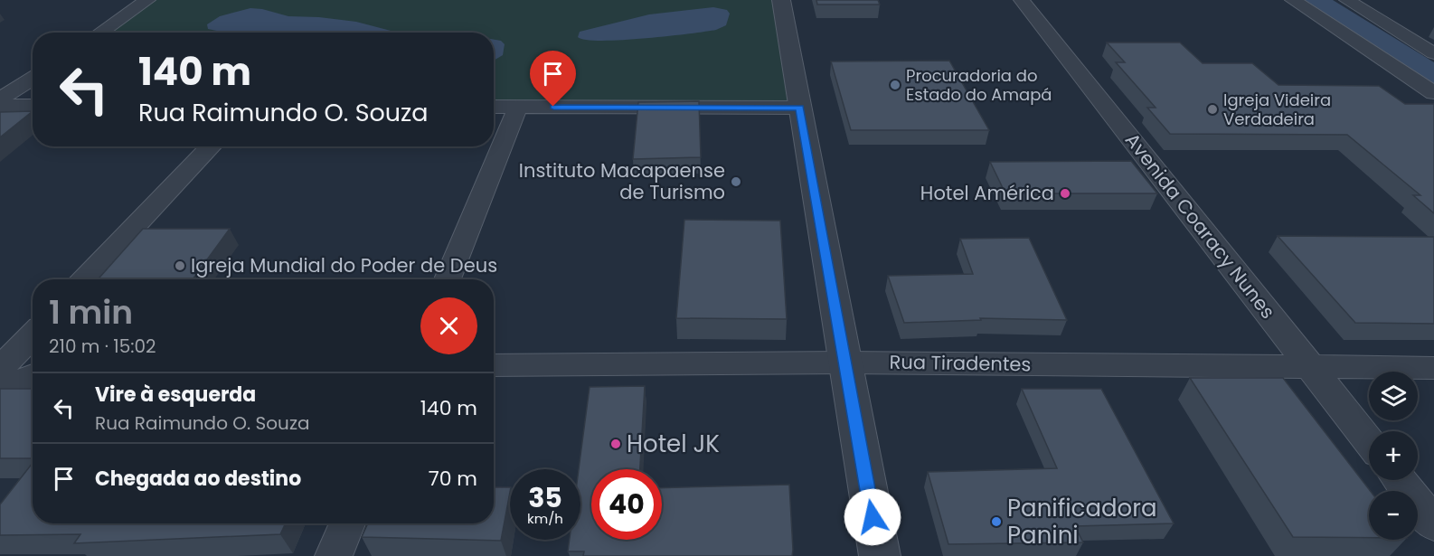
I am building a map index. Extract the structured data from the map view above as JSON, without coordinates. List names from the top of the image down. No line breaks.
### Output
{"streets":{"street":["Avenida Coaracy Nunes","Rua Tiradentes"]},"crossings":[["Avenida Coaracy Nunes","Rua Tiradentes"]],"places":["Procuradoria do Estado do Amapá","Igreja Videira Verdadeira","Instituto Macapaense de Turismo","Hotel América","Igreja Mundial do Poder de Deus","Hotel JK","Panificadora Panini"],"page":{"turn":["140 m","Rua Raimundo O. Souza"],"heading":["1 min","210 m · 15:02"],"map_buttons":["+","−"],"list":[{"name":"Vire à esquerda","note":"Rua Raimundo O. Souza","value":"140 m"},{"name":"Chegada ao destino","value":"70 m"}],"speed":"35 km/h","limit":"40"}}
